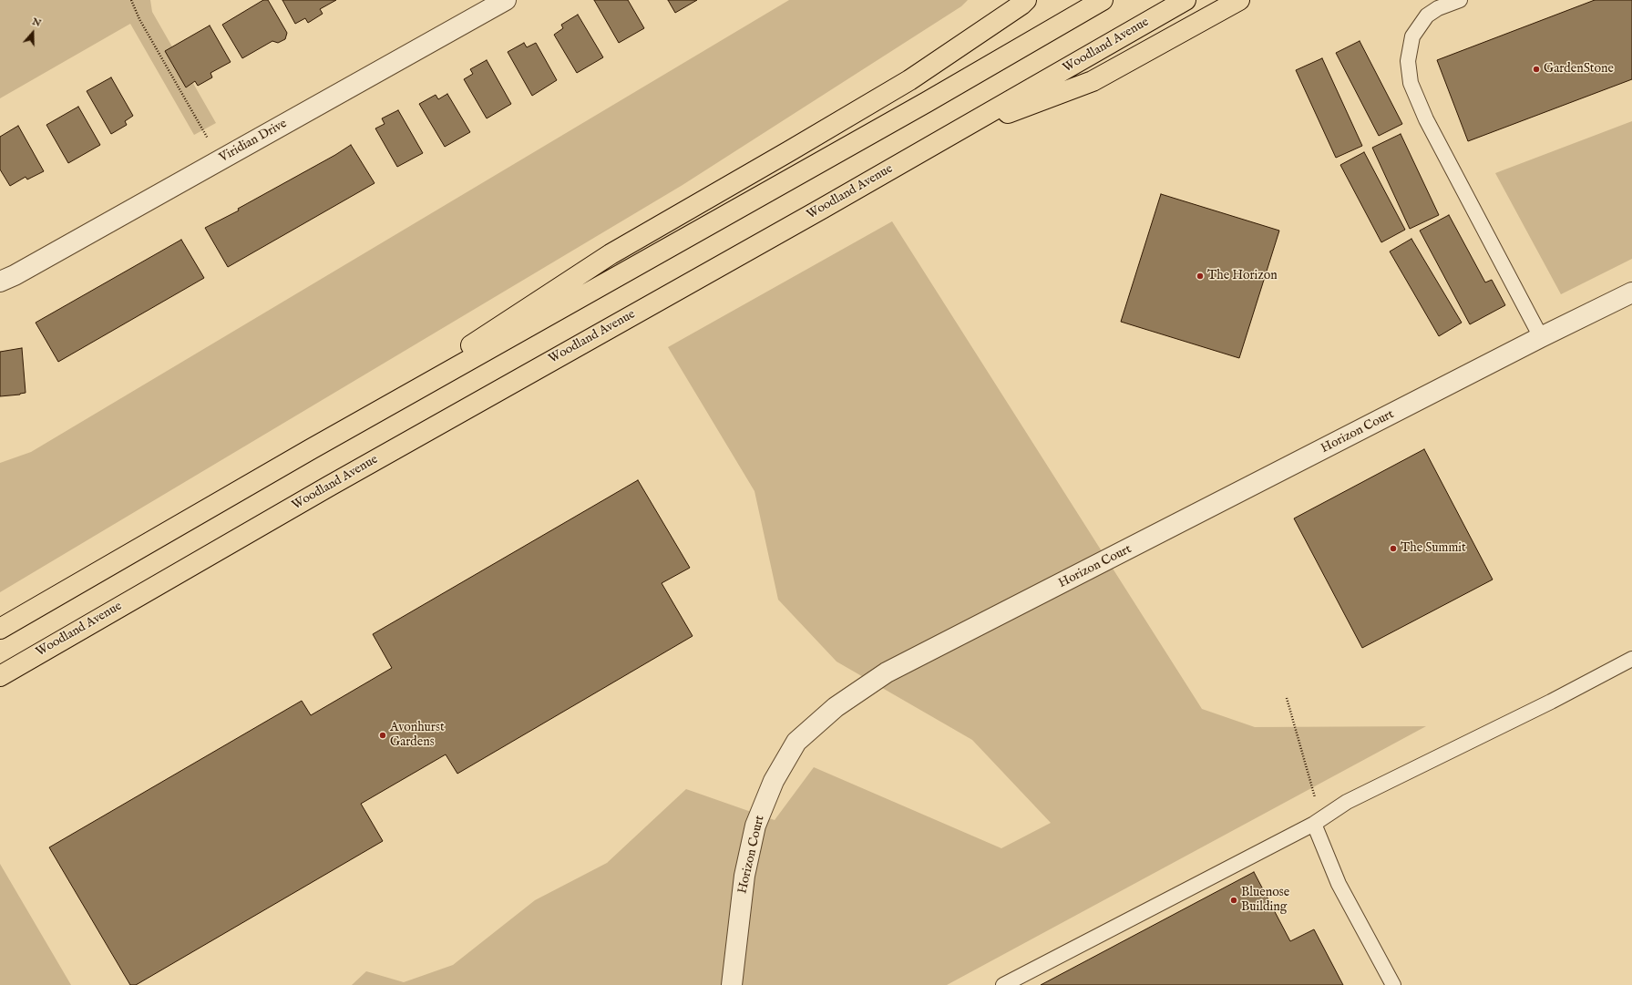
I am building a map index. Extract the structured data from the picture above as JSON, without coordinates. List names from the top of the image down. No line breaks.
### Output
{"streets":{"highway":["Woodland Avenue"],"street":["Viridian Drive","Horizon Court"]},"places":["GardenStone","The Horizon","The Summit","Avonhurst Gardens","Bluenose Building"],"north":"top"}
